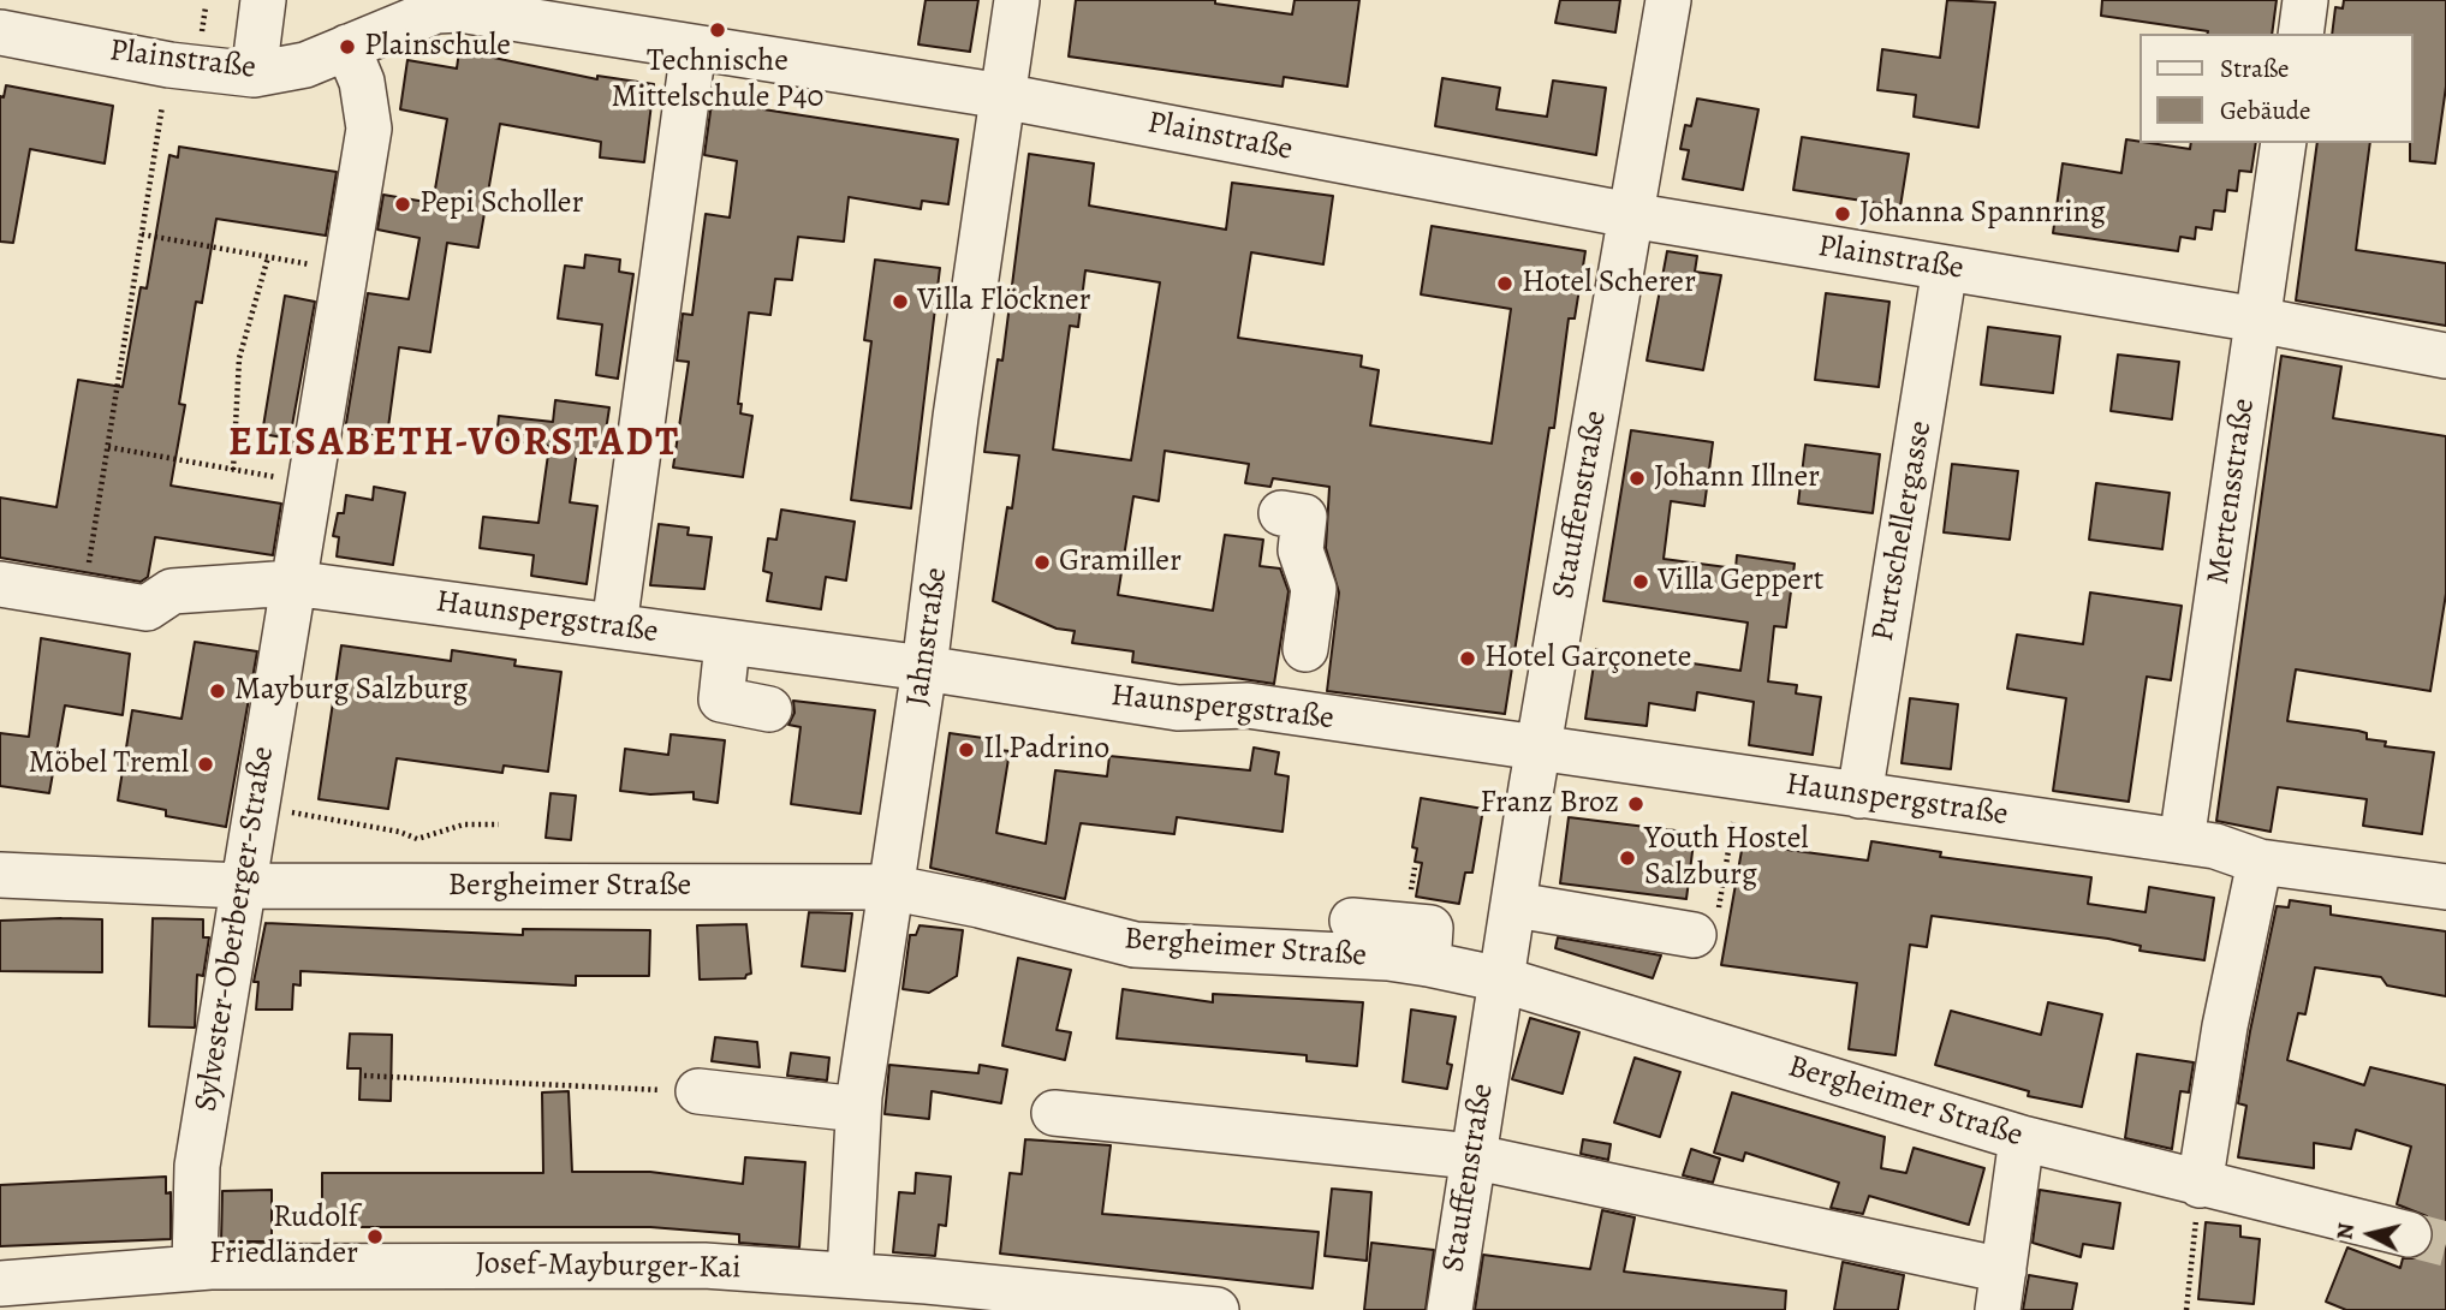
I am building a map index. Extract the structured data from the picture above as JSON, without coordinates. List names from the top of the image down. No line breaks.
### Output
{"streets":{"street":["Plainstraße","Mertensstraße","Stauffenstraße","Purtschellergasse","Haunspergstraße","Jahnstraße","Bergheimer Straße","Sylvester-Oberberger-Straße","Josef-Mayburger-Kai"]},"crossings":[["Plainstraße","Mertensstraße"],["Plainstraße","Stauffenstraße"],["Plainstraße","Purtschellergasse"],["Plainstraße","Jahnstraße"],["Plainstraße","Sylvester-Oberberger-Straße"],["Mertensstraße","Haunspergstraße"],["Stauffenstraße","Haunspergstraße"],["Stauffenstraße","Bergheimer Straße"],["Purtschellergasse","Haunspergstraße"],["Haunspergstraße","Jahnstraße"],["Haunspergstraße","Sylvester-Oberberger-Straße"],["Jahnstraße","Bergheimer Straße"],["Jahnstraße","Josef-Mayburger-Kai"],["Bergheimer Straße","Sylvester-Oberberger-Straße"],["Sylvester-Oberberger-Straße","Josef-Mayburger-Kai"]],"districts":["ELISABETH-VORSTADT"],"places":["Technische Mittelschule P40","Plainschule","Pepi Scholler","Johanna Spannring","Hotel Scherer","Villa Flöckner","Johann Illner","Gramiller","Villa Geppert","Hotel Garçonete","Mayburg Salzburg","Il Padrino","Möbel Treml","Franz Broz","Youth Hostel Salzburg","Rudolf Friedländer"],"legend":["Straße","Gebäude"],"north":"left"}
